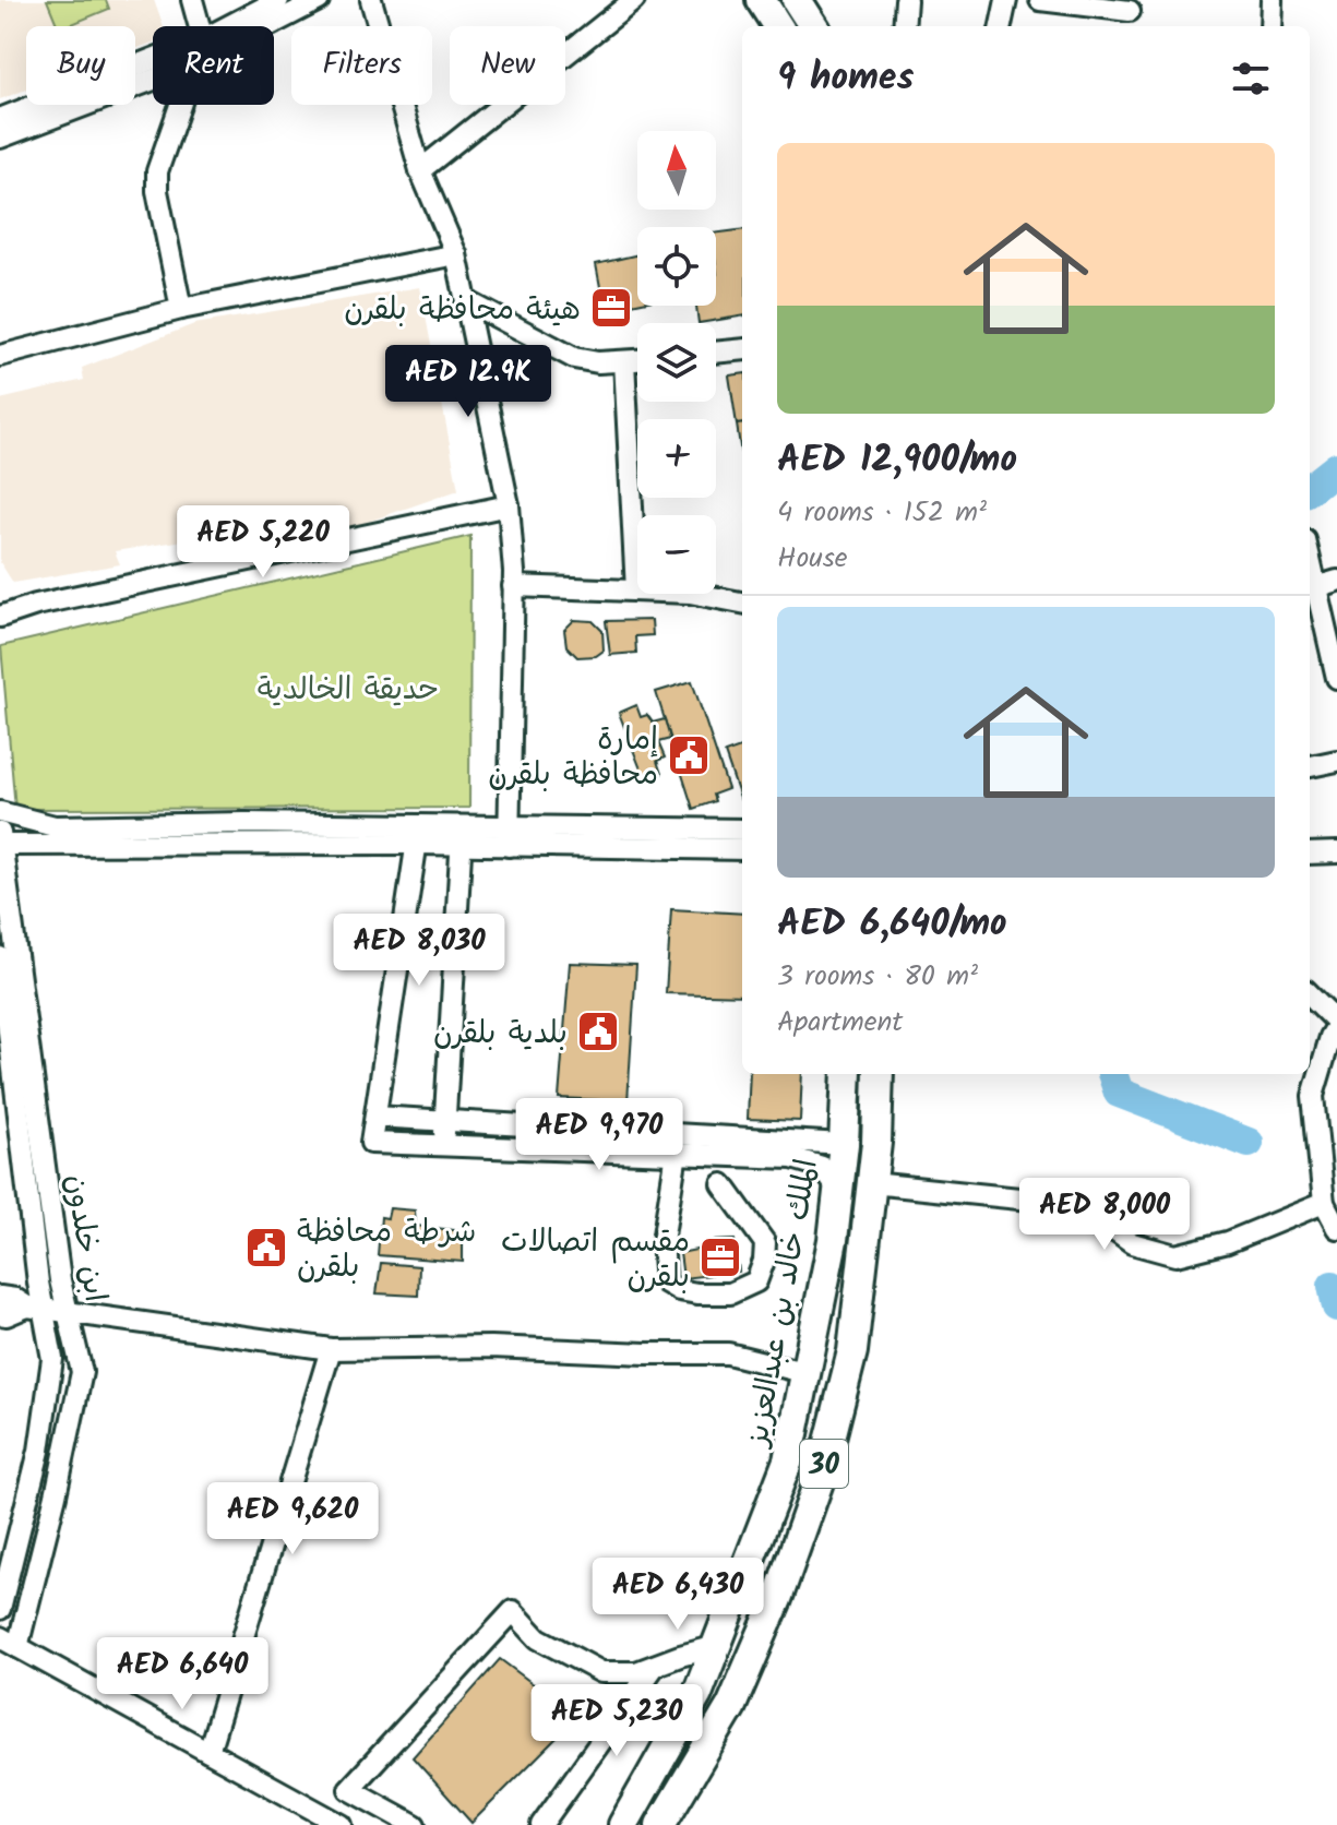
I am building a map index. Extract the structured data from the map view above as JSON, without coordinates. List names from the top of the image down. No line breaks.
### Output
{"streets":{"highway":["الملك خالد بن عبدالعزيز","30"],"street":["ابن خلدون"]},"parks":["حديقة الخالدية"],"places":{"office":["هيئة محافظة بلقرن","مقسم اتصالات بلقرن"],"public building":["إمارة محافظة بلقرن","بلدية بلقرن","شرطة محافظة بلقرن"]},"north":"top","page":{"chip":["Buy","Rent","Filters","New"],"heading":"9 homes","map_buttons":["+","−"],"list":[{"name":"AED 12,900/mo","note":"4 rooms · 152 m² · House"},{"name":"AED 6,640/mo","note":"3 rooms · 80 m² · Apartment"}],"price":["AED 12.9K","AED 5,220","AED 8,030","AED 9,970","AED 8,000","AED 9,620","AED 6,430","AED 6,640","AED 5,230"]}}
